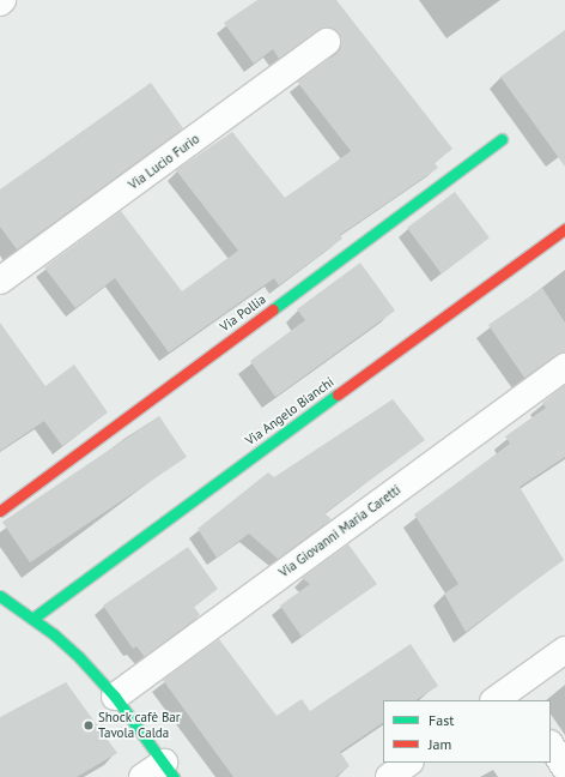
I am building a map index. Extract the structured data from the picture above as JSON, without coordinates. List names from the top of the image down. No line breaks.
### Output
{"streets":{"street":["Via Lucio Furio","Via Pollia","Via Angelo Bianchi","Via Giovanni Maria Caretti"]},"places":["Shock cafè Bar Tavola Calda"],"legend":["Fast","Jam"]}
